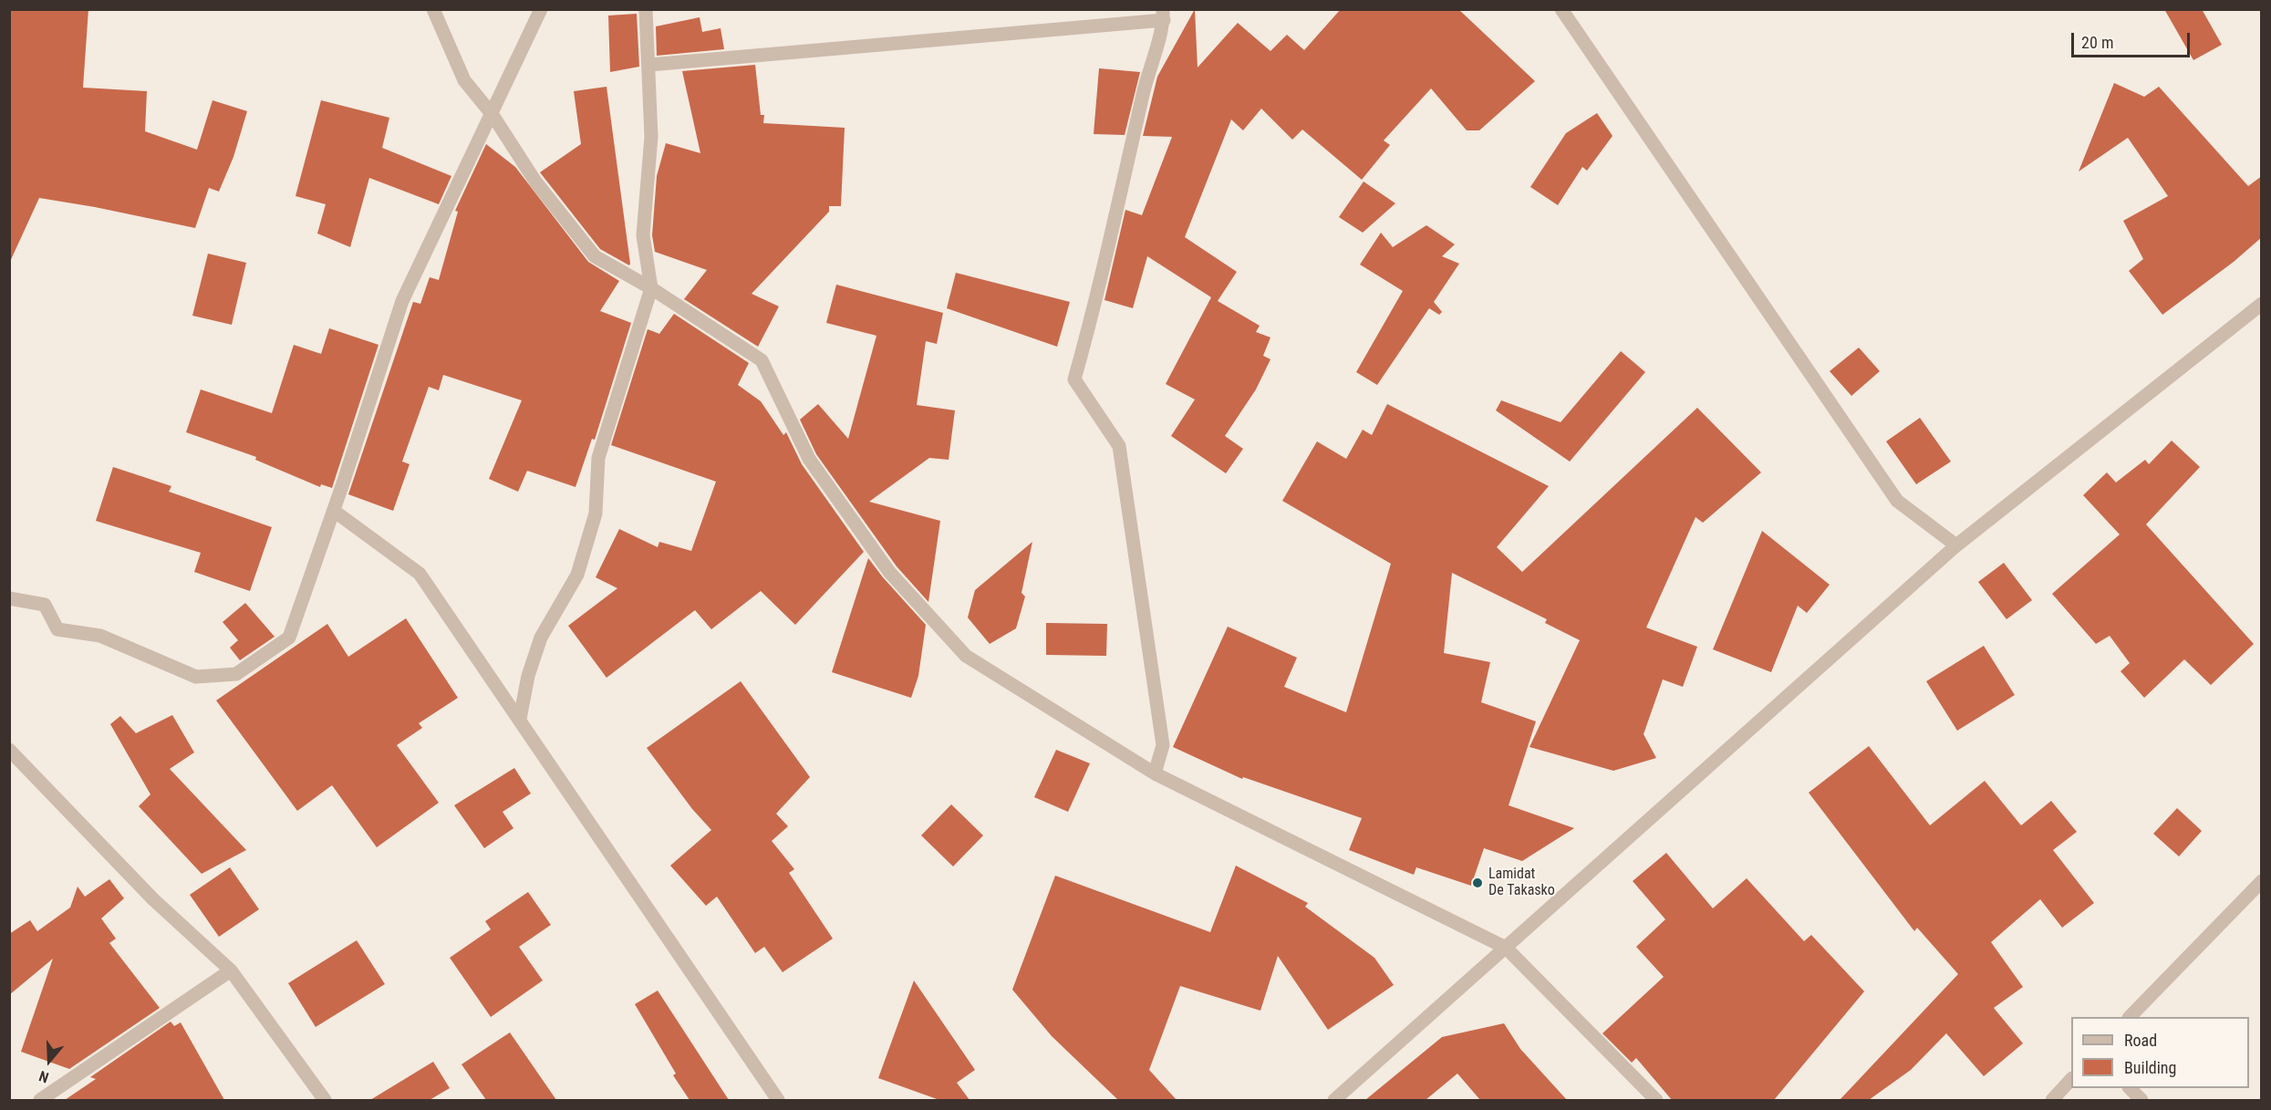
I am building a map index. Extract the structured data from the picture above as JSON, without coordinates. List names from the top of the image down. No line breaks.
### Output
{"places":["Lamidat De Takasko"],"legend":["Road","Building"],"scale_bar":"20 m","north":"bottom"}
